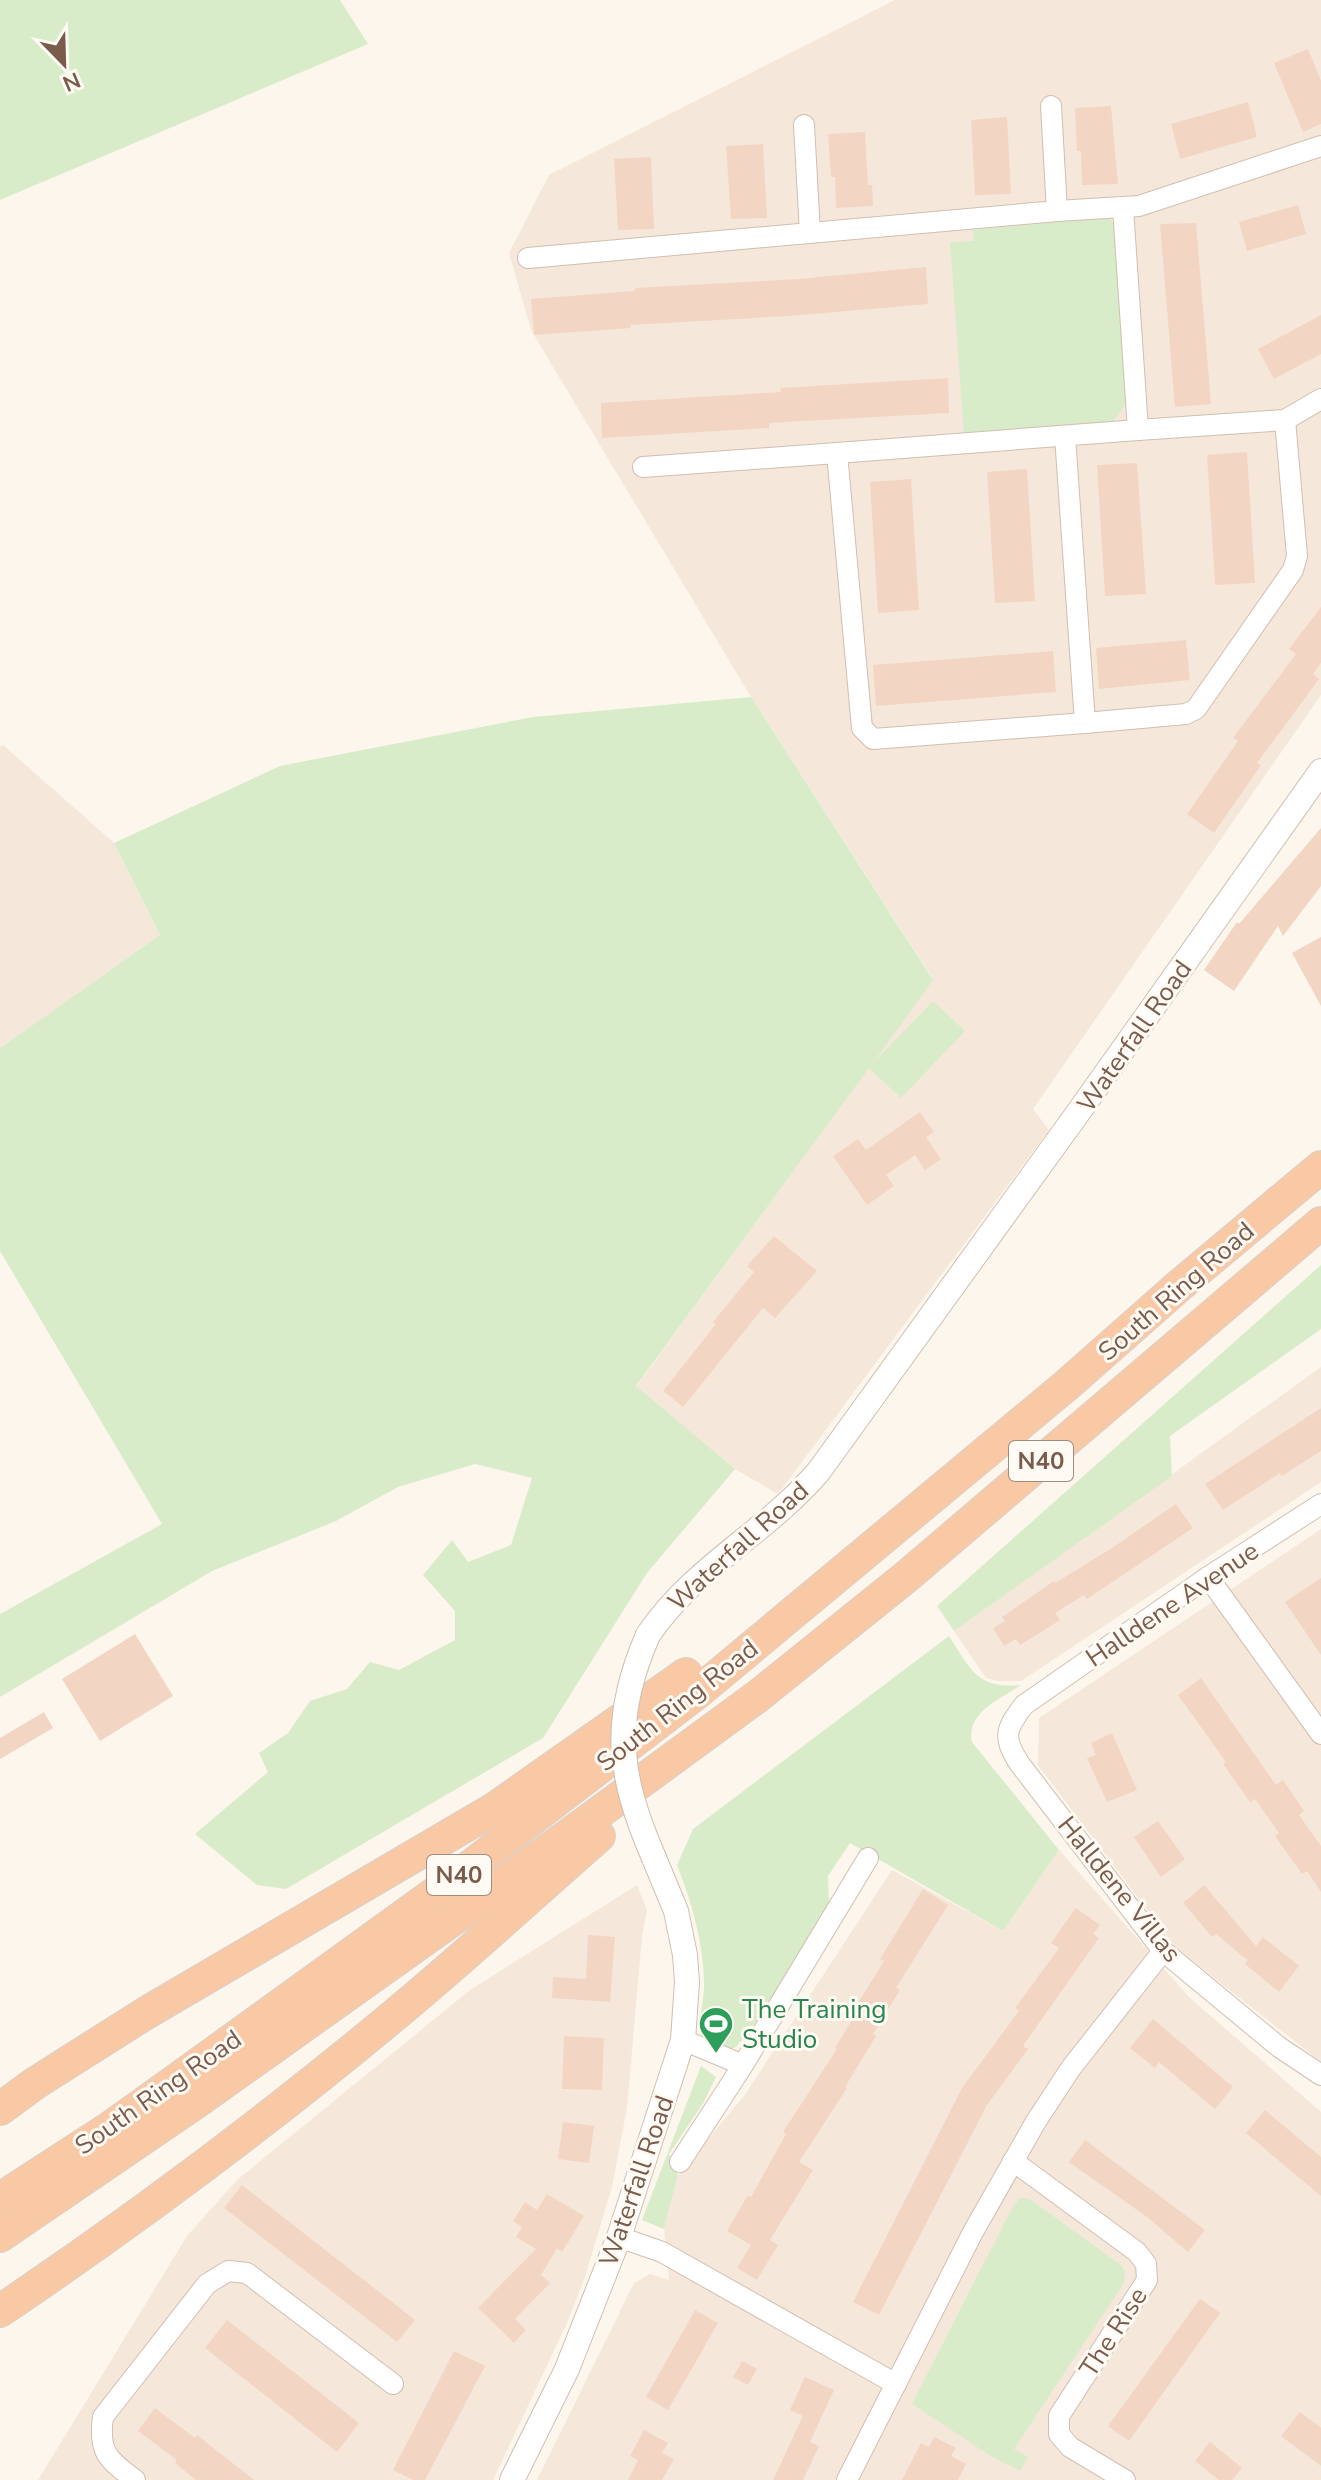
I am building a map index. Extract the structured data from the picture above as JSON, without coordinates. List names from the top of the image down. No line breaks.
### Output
{"streets":{"highway":["South Ring Road","N40"],"street":["Waterfall Road","Halldene Avenue","Halldene Villas","The Rise"]},"crossings":[["Halldene Avenue","Halldene Villas"]],"places":{"sports":["The Training Studio"]},"north":"bottom right"}
